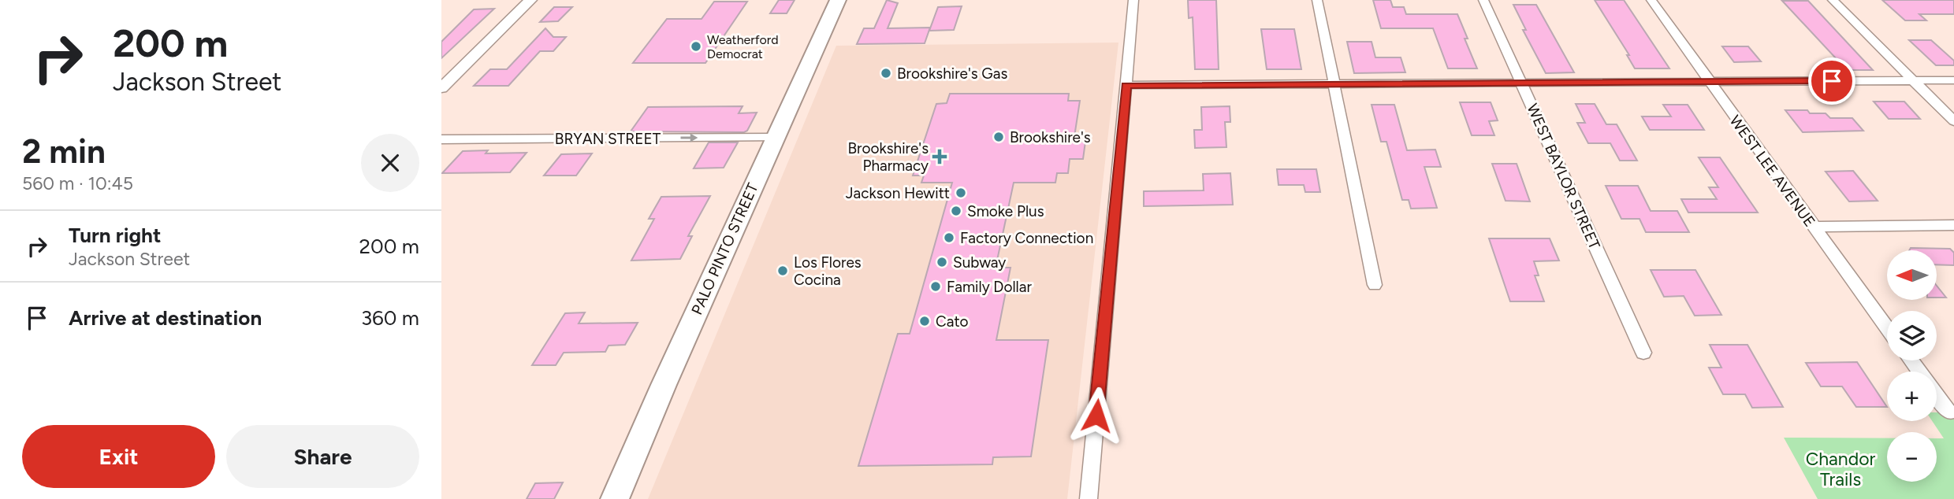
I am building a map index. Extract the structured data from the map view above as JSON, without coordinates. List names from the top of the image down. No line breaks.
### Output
{"streets":{"main road":["PALO PINTO STREET"],"street":["BRYAN STREET","WEST LEE AVENUE","WEST BAYLOR STREET"]},"crossings":[["BRYAN STREET","PALO PINTO STREET"]],"one_way":["BRYAN STREET"],"parks":["Chandor Trails"],"places":{"other":["Weatherford Democrat","Brookshire's Gas","Brookshire's","Jackson Hewitt","Smoke Plus","Factory Connection","Subway","Los Flores Cocina","Family Dollar","Cato"],"health":["Brookshire's Pharmacy"]},"north":"left","page":{"turn":["200 m","Jackson Street"],"heading":["2 min","560 m · 10:45"],"list":[{"name":"Turn right","note":"Jackson Street","value":"200 m"},{"name":"Arrive at destination","value":"360 m"}],"map_buttons":["+","−"],"buttons":["Exit","Share"]}}
